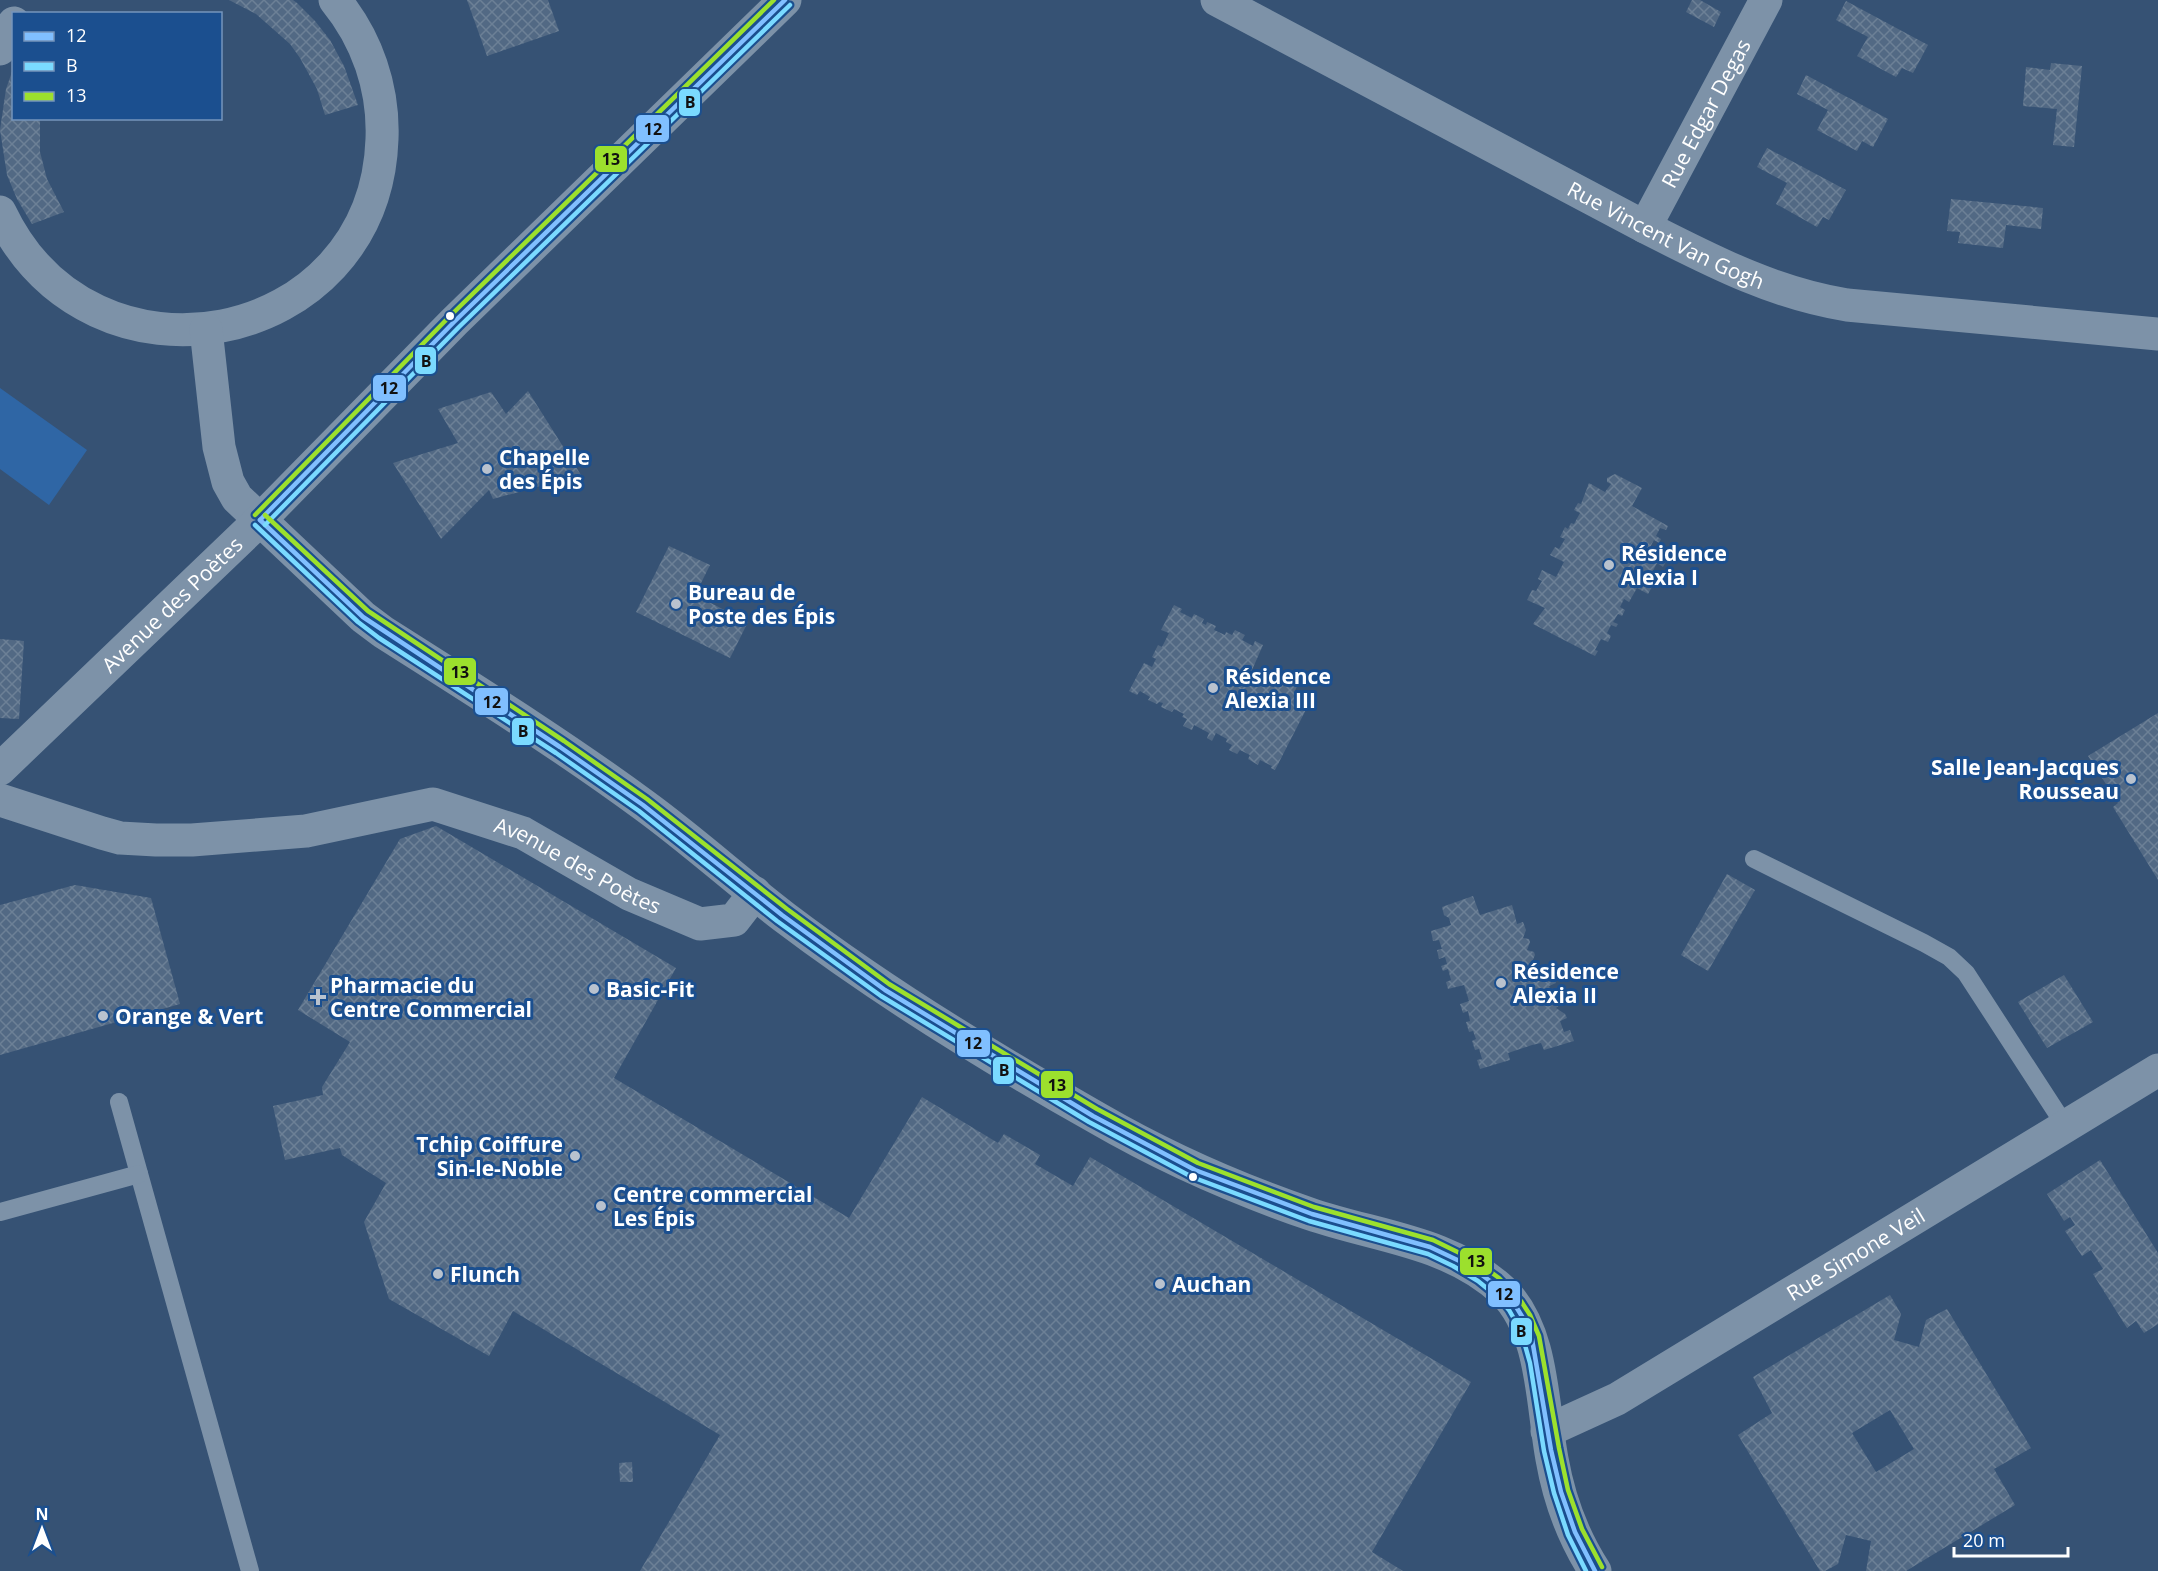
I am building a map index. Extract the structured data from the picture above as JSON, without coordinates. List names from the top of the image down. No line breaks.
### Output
{"streets":{"street":["Rue Edgar Degas","Rue Vincent Van Gogh","Avenue des Poètes","Rue Simone Veil"]},"crossings":[["Rue Edgar Degas","Rue Vincent Van Gogh"],["Avenue des Poètes","Rue Simone Veil"]],"places":{"other":["Chapelle des Épis","Résidence Alexia I","Bureau de Poste des Épis","Résidence Alexia III","Salle Jean-Jacques Rousseau","Résidence Alexia II","Basic-Fit","Orange & Vert","Tchip Coiffure Sin-le-Noble","Centre commercial Les Épis","Flunch","Auchan"],"health":["Pharmacie du Centre Commercial"]},"lines":["transit line 12","transit line 13","transit line B"],"legend":["12","B","13"],"scale_bar":"20 m","north":"top"}
